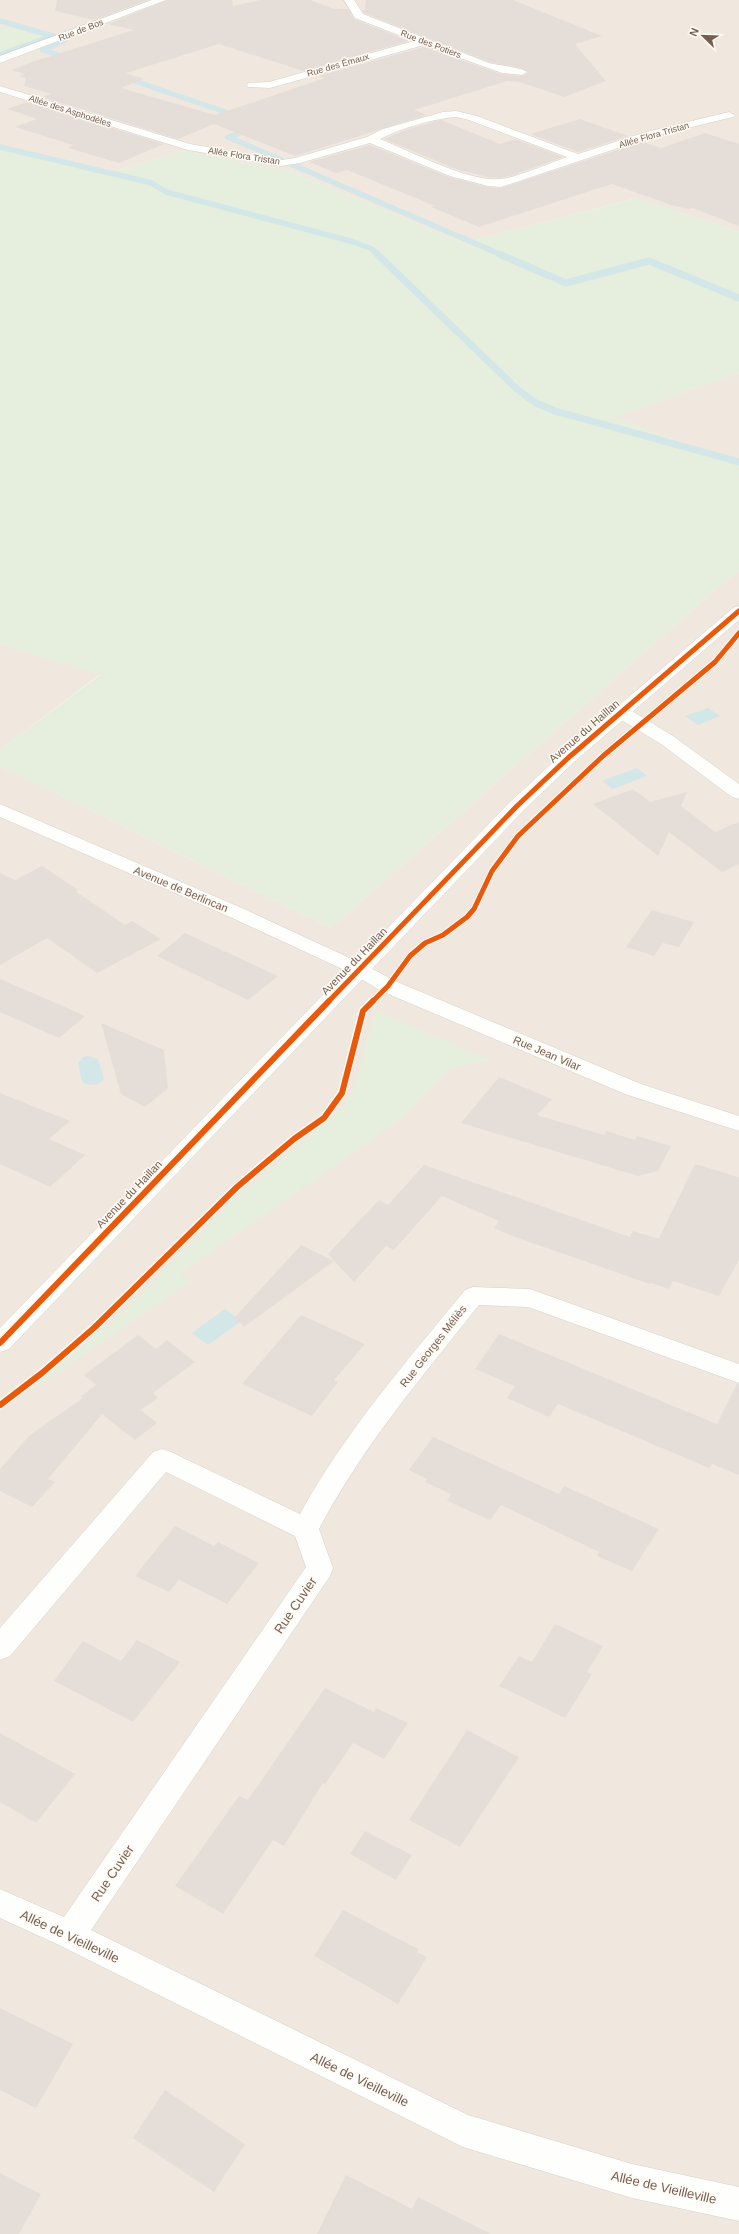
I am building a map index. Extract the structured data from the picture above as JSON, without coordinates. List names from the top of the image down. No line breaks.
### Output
{"streets":{"street":["Rue de Bos","Rue des Potiers","Rue des Émaux","Allée des Asphodèles","Allée Flora Tristan","Avenue du Haillan","Avenue de Berlincan","Rue Jean Vilar","Rue Georges Méliès","Rue Cuvier","Allée de Vieilleville"]},"crossings":[["Rue des Potiers","Rue des Émaux"],["Allée des Asphodèles","Allée Flora Tristan"],["Avenue du Haillan","Avenue de Berlincan"],["Avenue du Haillan","Rue Jean Vilar"],["Avenue de Berlincan","Rue Jean Vilar"],["Rue Georges Méliès","Rue Cuvier"],["Rue Cuvier","Allée de Vieilleville"]],"north":"top left"}
